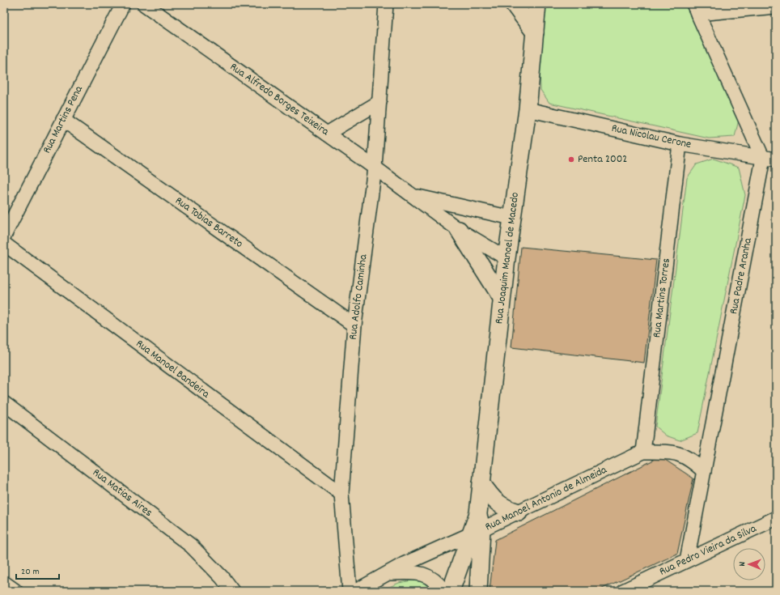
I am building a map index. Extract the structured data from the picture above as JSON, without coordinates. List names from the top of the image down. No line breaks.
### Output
{"streets":{"street":["Rua Alfredo Borges Teixeira","Rua Martins Pena","Rua Nicolau Cerone","Rua Tobias Barreto","Rua Joaquim Manoel de Macedo","Rua Padre Aranha","Rua Adolfo Caminha","Rua Martins Torres","Rua Manoel Bandeira","Rua Matias Aires","Rua Manoel Antonio de Almeida","Rua Pedro Vieira da Silva"]},"crossings":[["Rua Alfredo Borges Teixeira","Rua Joaquim Manoel de Macedo"],["Rua Alfredo Borges Teixeira","Rua Adolfo Caminha"],["Rua Martins Pena","Rua Tobias Barreto"],["Rua Nicolau Cerone","Rua Joaquim Manoel de Macedo"],["Rua Nicolau Cerone","Rua Padre Aranha"],["Rua Nicolau Cerone","Rua Martins Torres"],["Rua Tobias Barreto","Rua Adolfo Caminha"],["Rua Joaquim Manoel de Macedo","Rua Manoel Antonio de Almeida"],["Rua Padre Aranha","Rua Manoel Antonio de Almeida"],["Rua Padre Aranha","Rua Pedro Vieira da Silva"],["Rua Adolfo Caminha","Rua Manoel Bandeira"],["Rua Martins Torres","Rua Manoel Antonio de Almeida"]],"places":["Penta 2002"],"scale_bar":"20 m","north":"left"}
